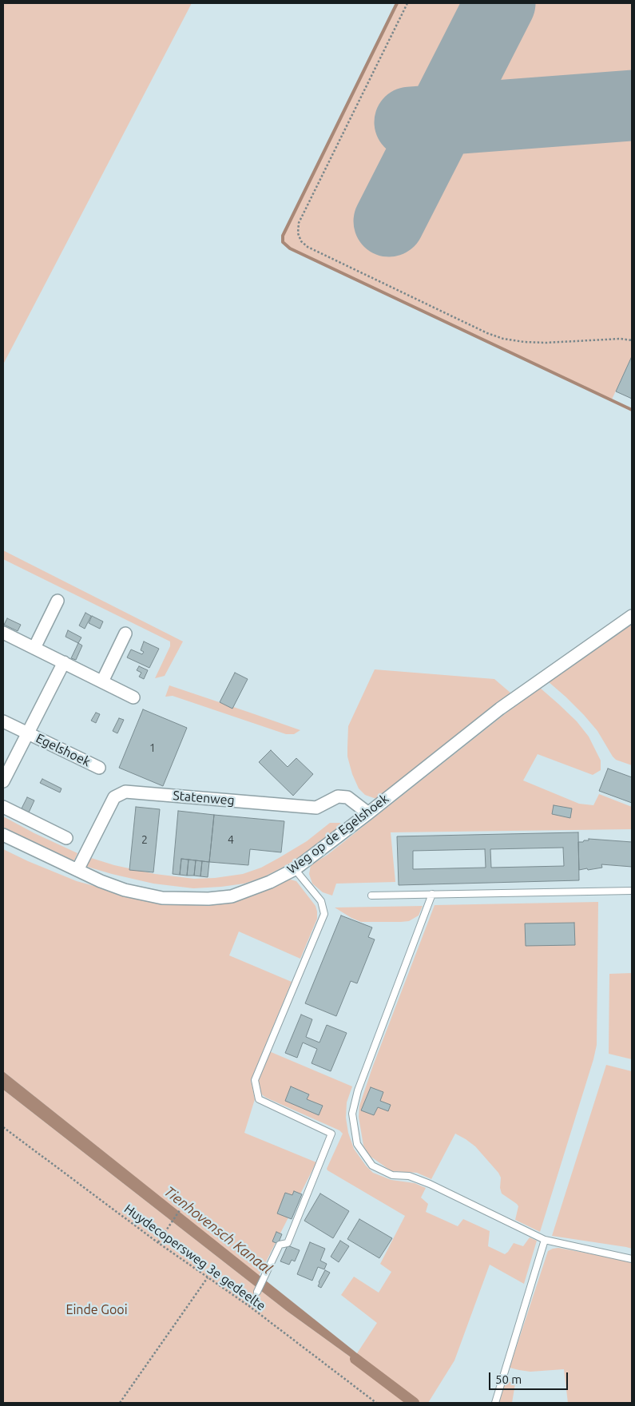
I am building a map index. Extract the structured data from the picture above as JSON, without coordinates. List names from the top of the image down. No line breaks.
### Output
{"streets":{"street":["Egelshoek","Statenweg","Weg op de Egelshoek"],"path":["Huydecopersweg 3e gedeelte"]},"crossings":[["Statenweg","Weg op de Egelshoek"]],"water":["Tienhovensch Kanaal"],"parks":["Einde Gooi"],"house_numbers":["1","2","4"],"scale_bar":"50 m"}
